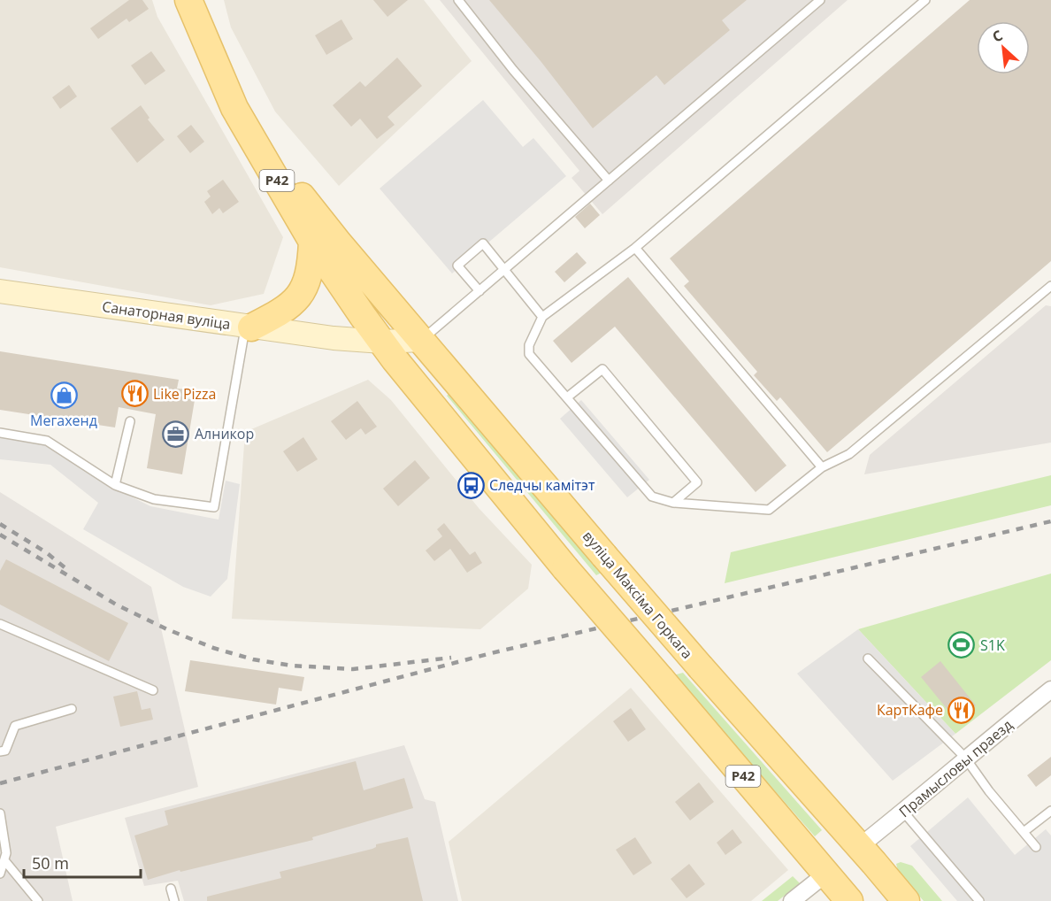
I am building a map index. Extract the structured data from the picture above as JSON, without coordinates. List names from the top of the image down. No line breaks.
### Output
{"streets":{"main road":["Р42","вуліца Максіма Горкага"],"street":["Санаторная вуліца","Прамысловы праезд"]},"crossings":[["Р42","Санаторная вуліца"],["Р42","вуліца Максіма Горкага"],["вуліца Максіма Горкага","Прамысловы праезд"]],"places":{"restaurant":["Like Pizza","КартКафе"],"shop":["Мегахенд"],"office":["Алникор"],"bus stop":["Следчы камітэт"],"sports":["S1K"]},"scale_bar":"50 m","north":"top left"}
